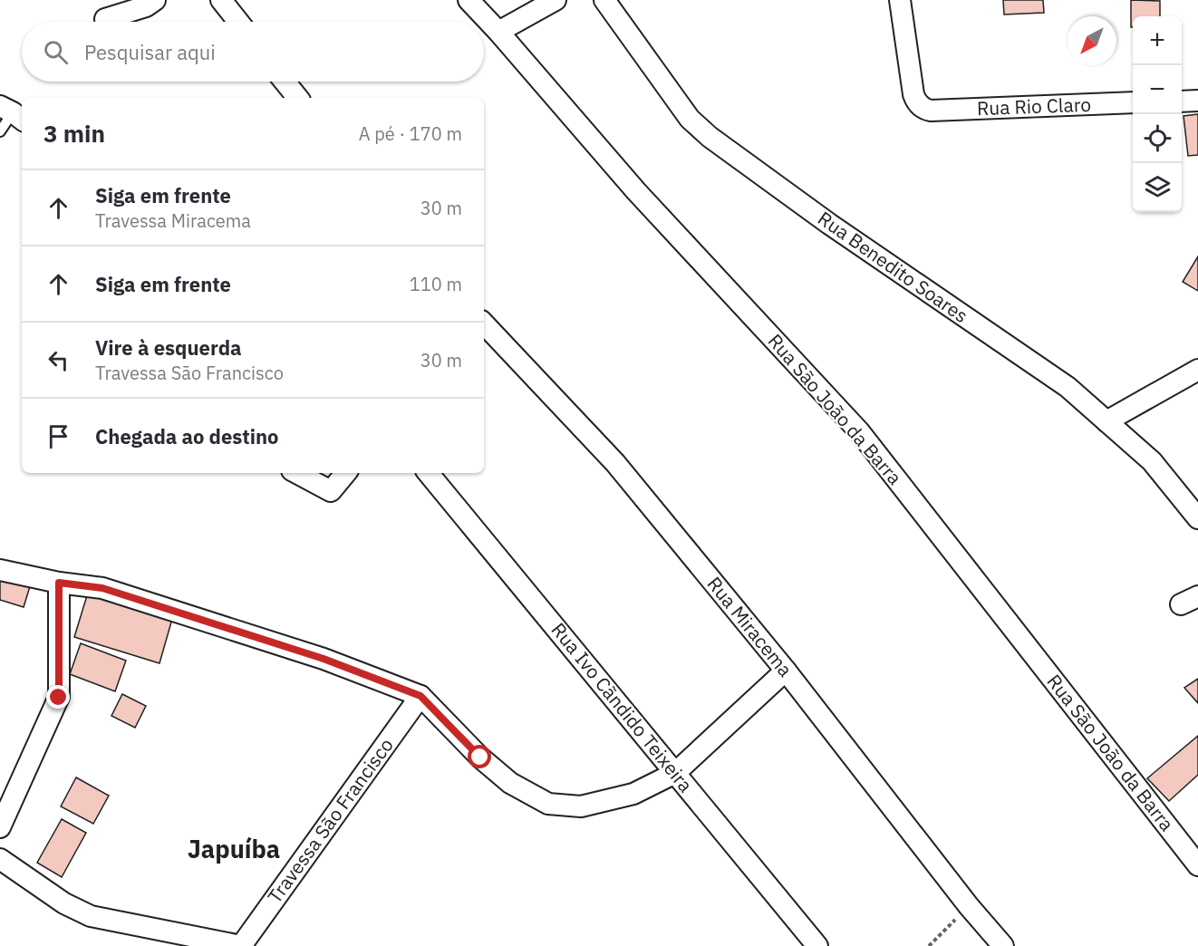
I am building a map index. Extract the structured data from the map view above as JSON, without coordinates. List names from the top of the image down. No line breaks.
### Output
{"streets":{"street":["Rua Rio Claro","Rua Benedito Soares","Rua São João da Barra","Rua Miracema","Rua Ivo Cãndido Teixeira","Travessa São Francisco"]},"districts":["Japuíba"],"north":"bottom left","page":{"map_buttons":["+","−"],"search":"Pesquisar aqui","heading":["3 min","A pé · 170 m"],"list":[["Siga em frente","Travessa Miracema","30 m"],["Siga em frente","110 m"],["Vire à esquerda","Travessa São Francisco","30 m"],"Chegada ao destino"]}}
